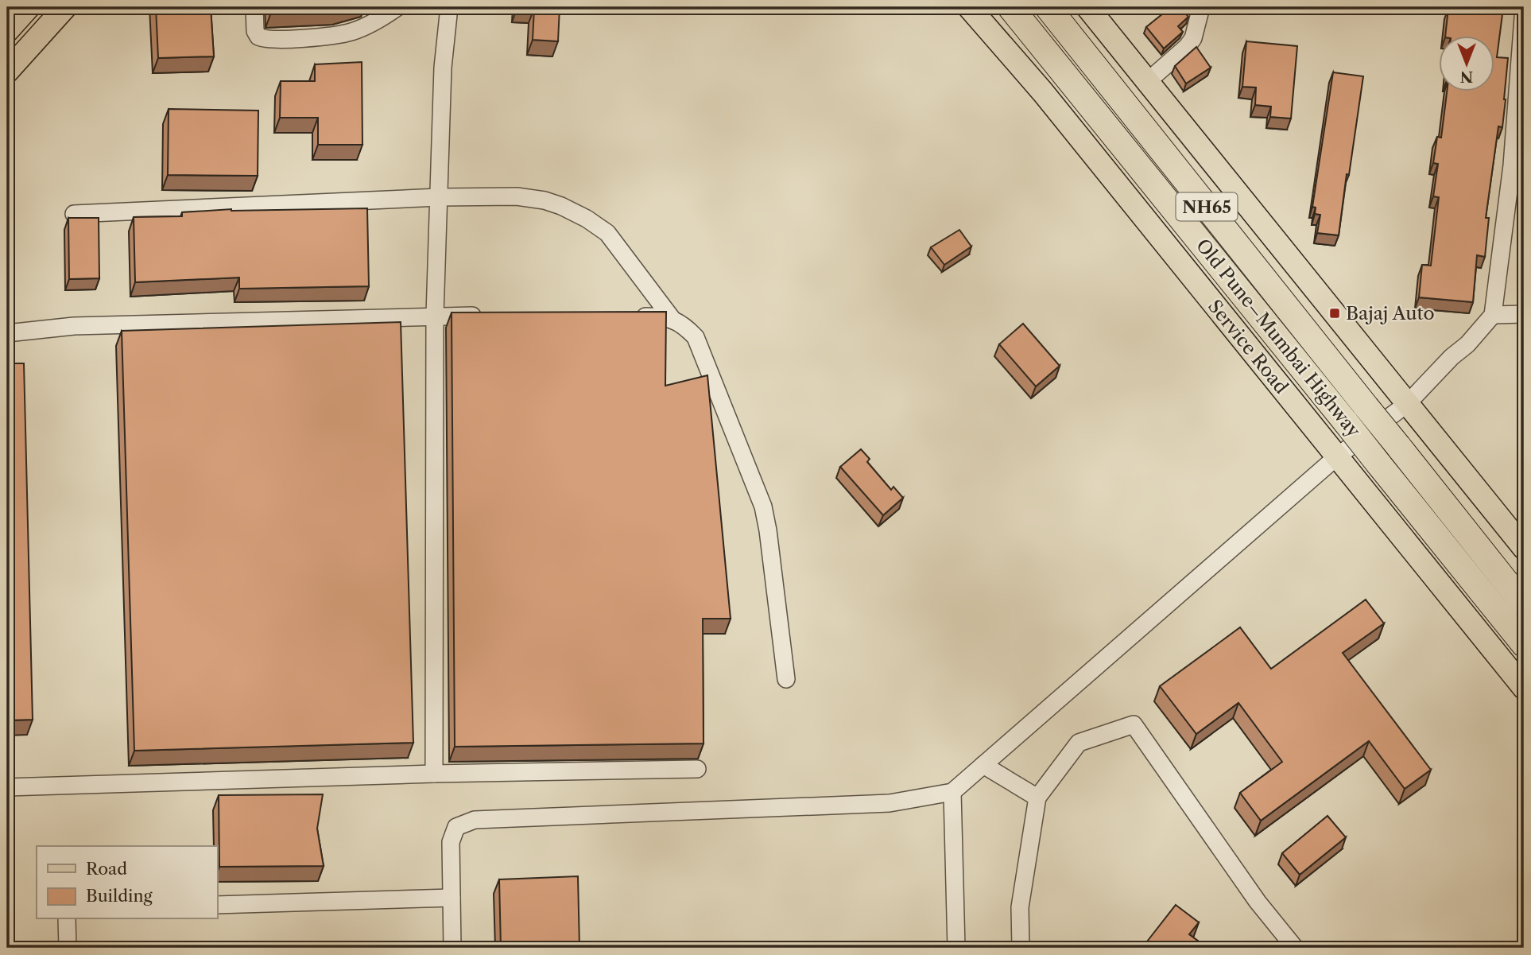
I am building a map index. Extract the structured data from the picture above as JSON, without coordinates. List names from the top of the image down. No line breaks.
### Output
{"streets":{"highway":["NH65","Old Pune–Mumbai Highway"],"main road":["Service Road"]},"places":{"transit":["Bajaj Auto"]},"legend":["Road","Building"],"north":"bottom"}
